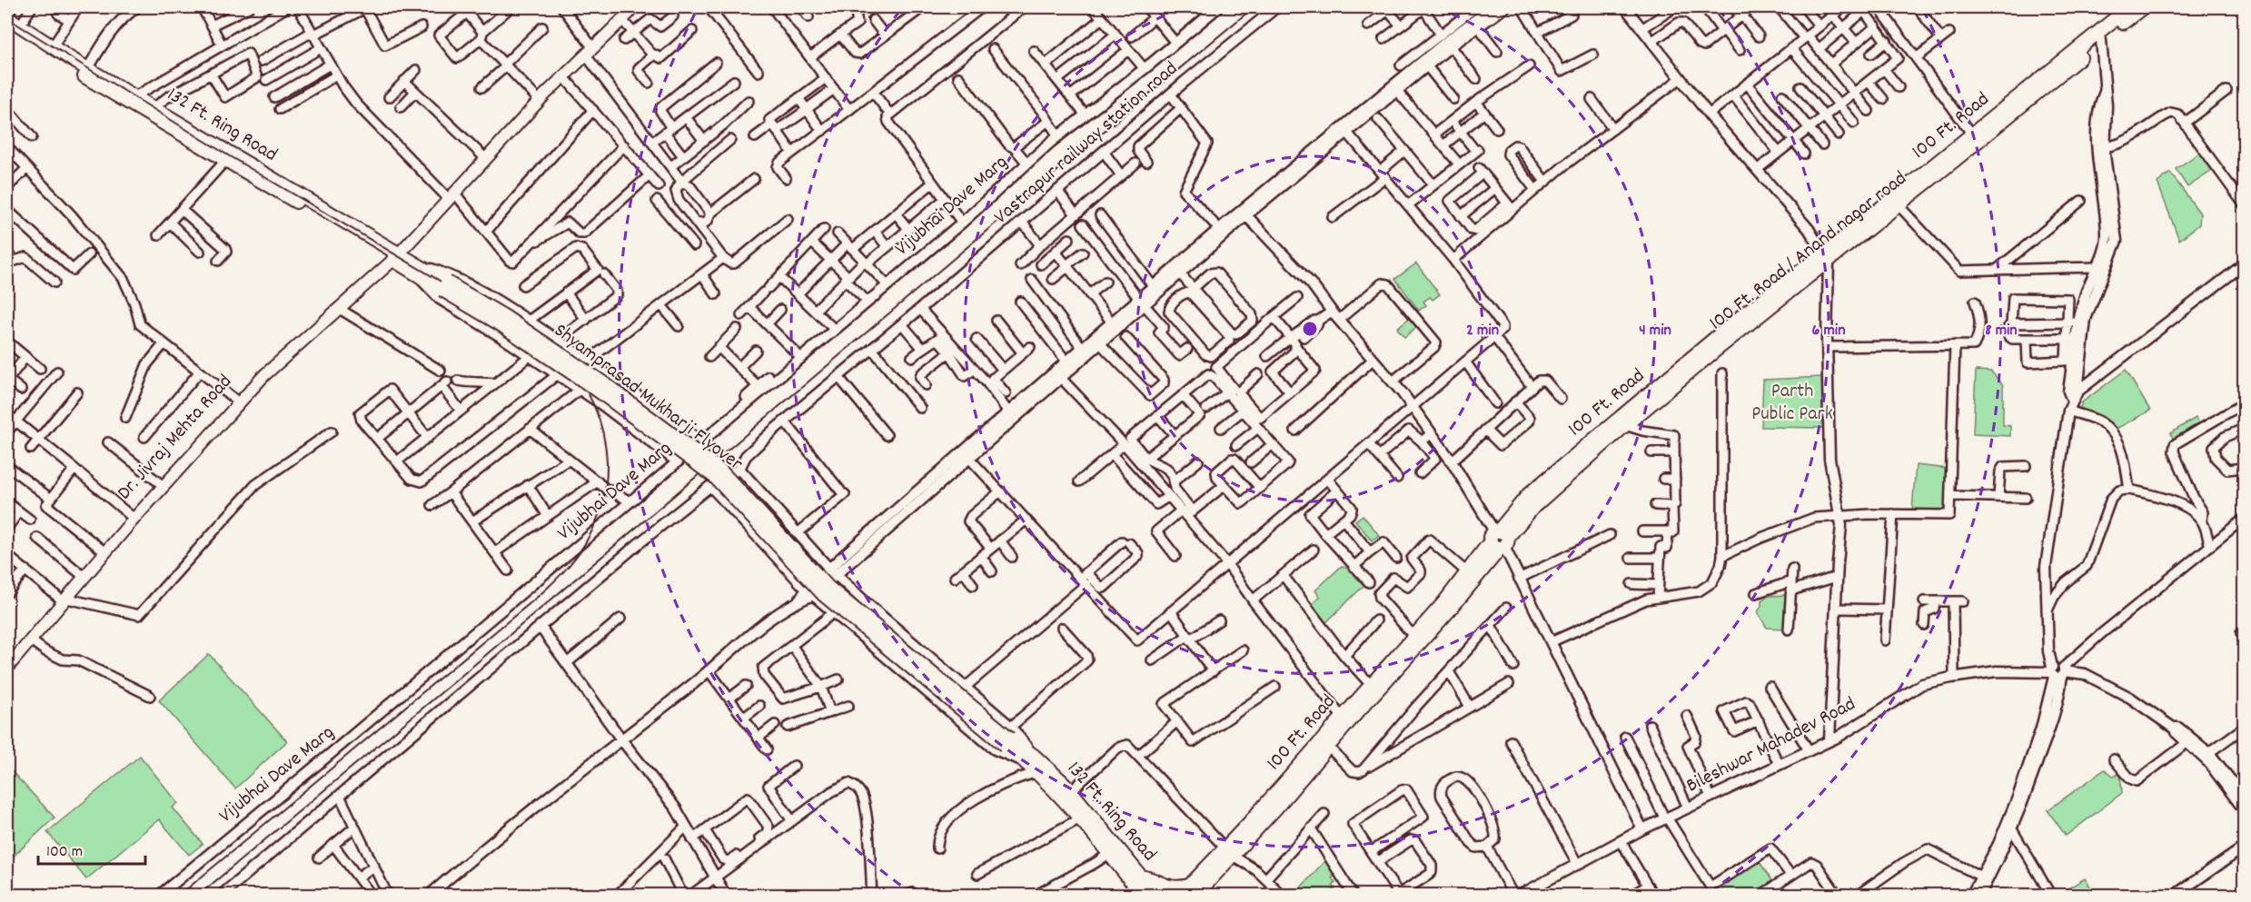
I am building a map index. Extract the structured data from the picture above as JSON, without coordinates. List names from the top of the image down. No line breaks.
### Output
{"streets":{"main road":["132 Ft. Ring Road","100 Ft. Road","100 Ft. Road / Anand nagar road","Shyamprasad Mukharji Flyover","Dr. Jivraj Mehta Road"],"street":["Vastrapur railway station road","Vijubhai Dave Marg","Bileshwar Mahadev Road"]},"crossings":[["132 Ft. Ring Road","Shyamprasad Mukharji Flyover"],["132 Ft. Ring Road","Dr. Jivraj Mehta Road"],["100 Ft. Road","100 Ft. Road / Anand nagar road"]],"parks":["Parth Public Park"],"scale_bar":"100 m","rings":["2 min","4 min","6 min","8 min"]}
